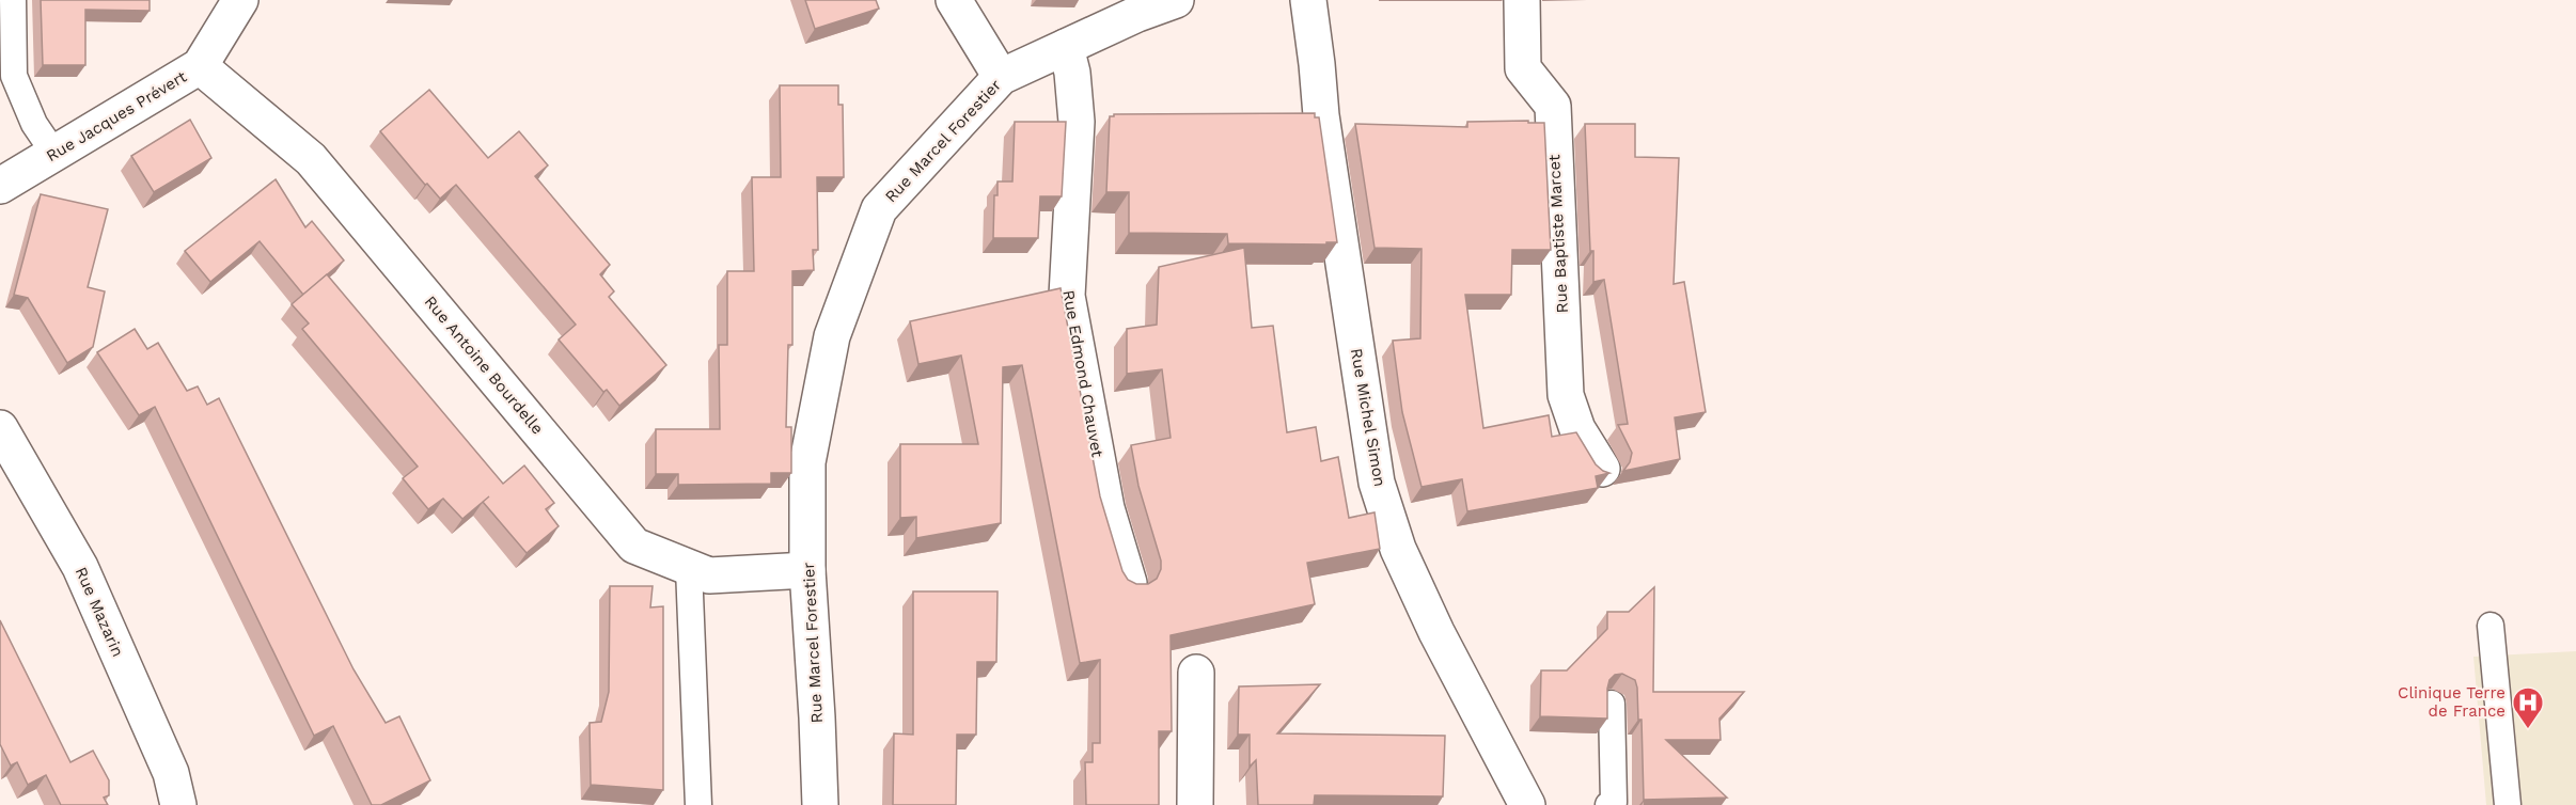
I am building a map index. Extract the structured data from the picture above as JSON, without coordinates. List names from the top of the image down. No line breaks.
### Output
{"streets":{"street":["Rue Jacques Prévert","Rue Marcel Forestier","Rue Baptiste Marcet","Rue Antoine Bourdelle","Rue Edmond Chauvet","Rue Michel Simon","Rue Mazarin"]},"crossings":[["Rue Jacques Prévert","Rue Antoine Bourdelle"],["Rue Marcel Forestier","Rue Antoine Bourdelle"],["Rue Marcel Forestier","Rue Edmond Chauvet"]],"places":{"hospital":["Clinique Terre de France"]}}
